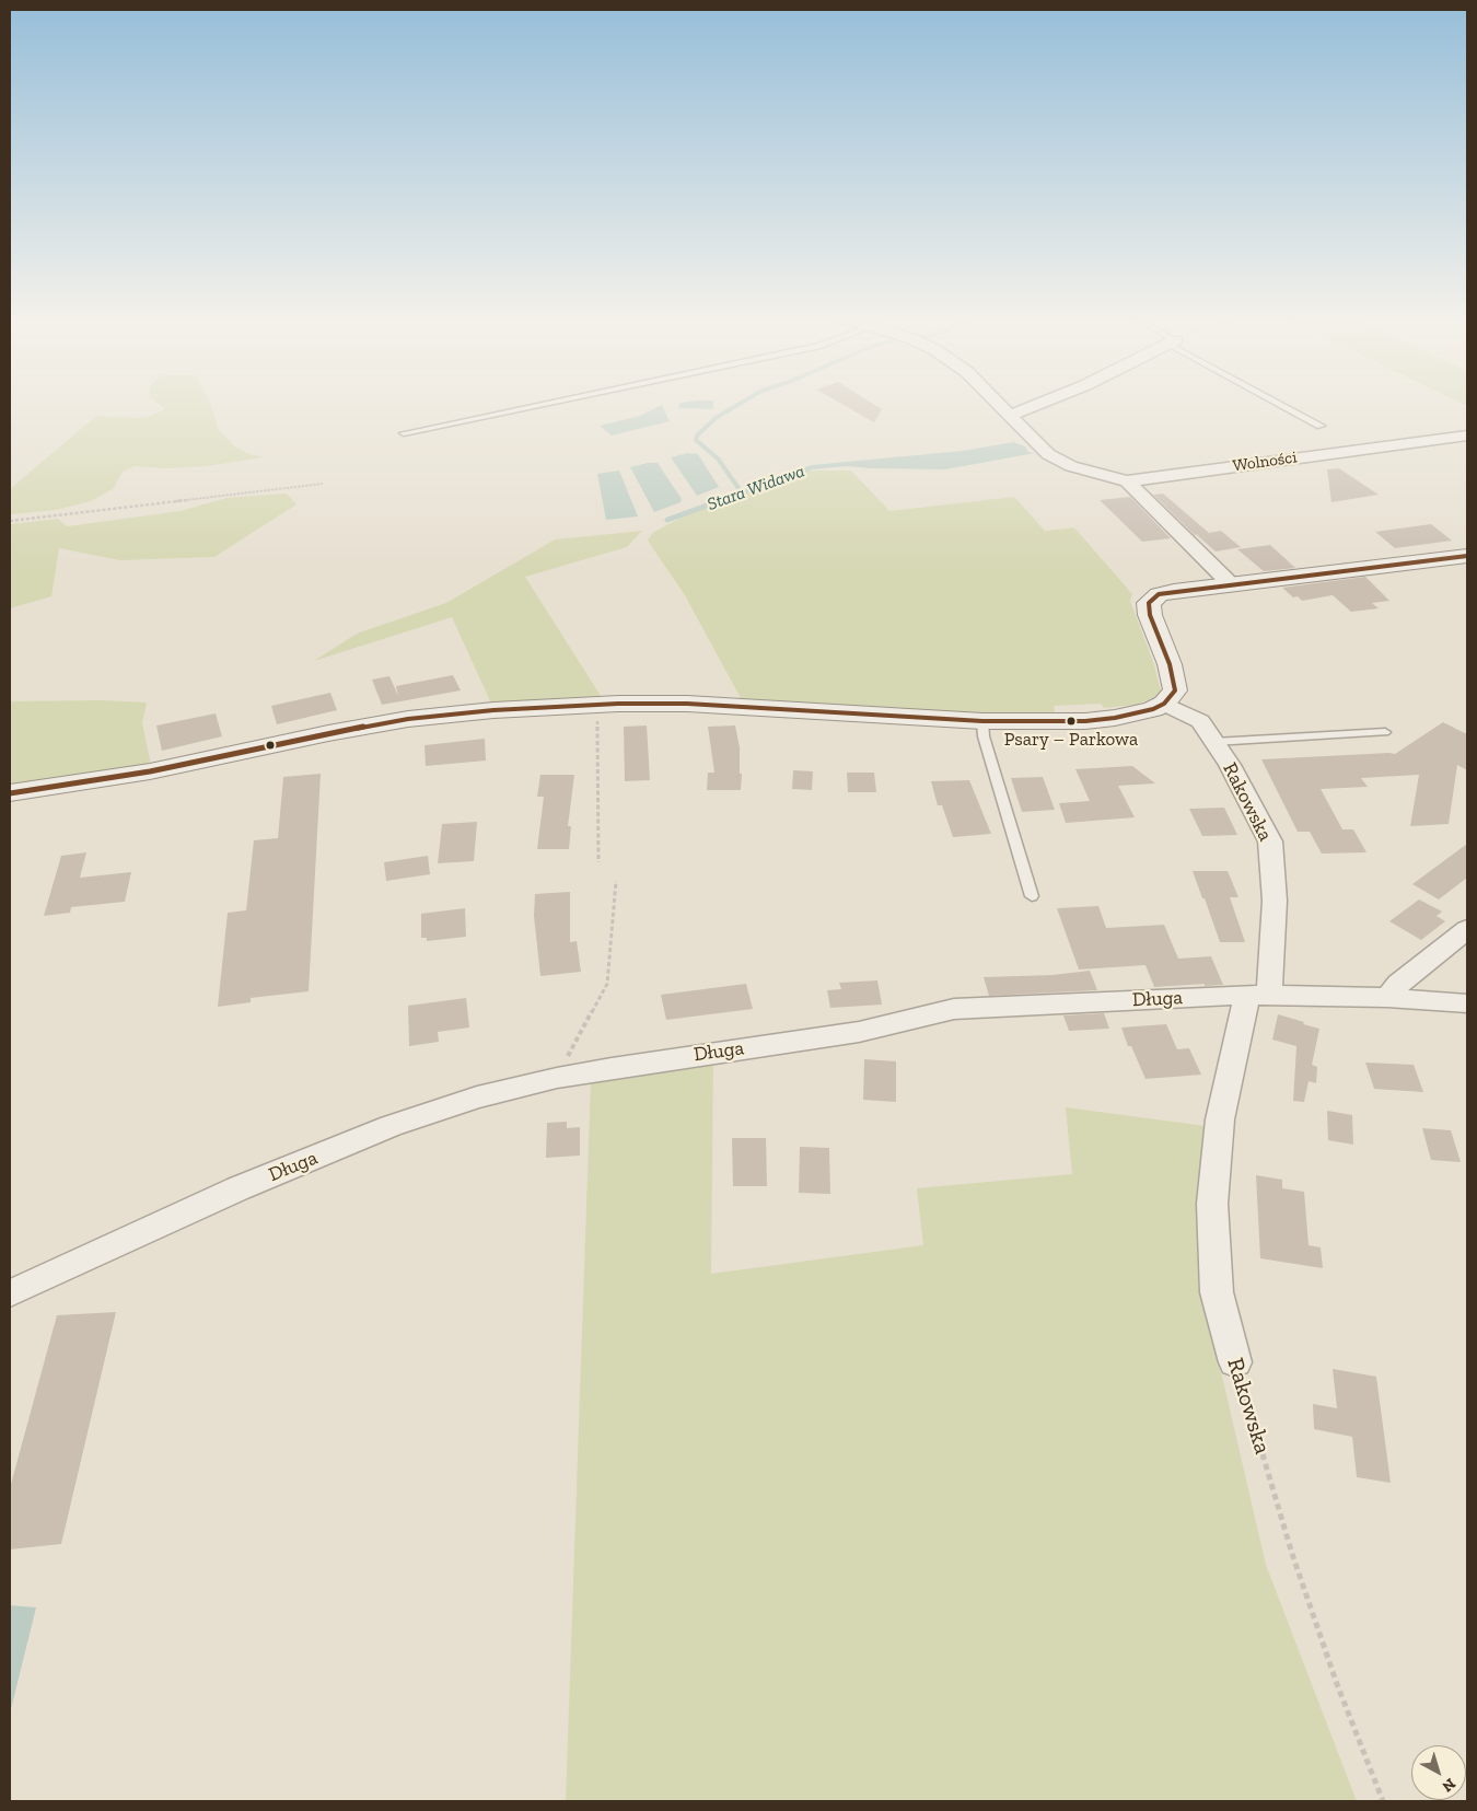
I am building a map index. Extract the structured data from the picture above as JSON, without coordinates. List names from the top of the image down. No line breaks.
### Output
{"streets":{"street":["Wolności","Rakowska","Długa"]},"crossings":[["Rakowska","Długa"]],"water":["Stara Widawa"],"places":["Psary – Parkowa"],"north":"bottom right"}
